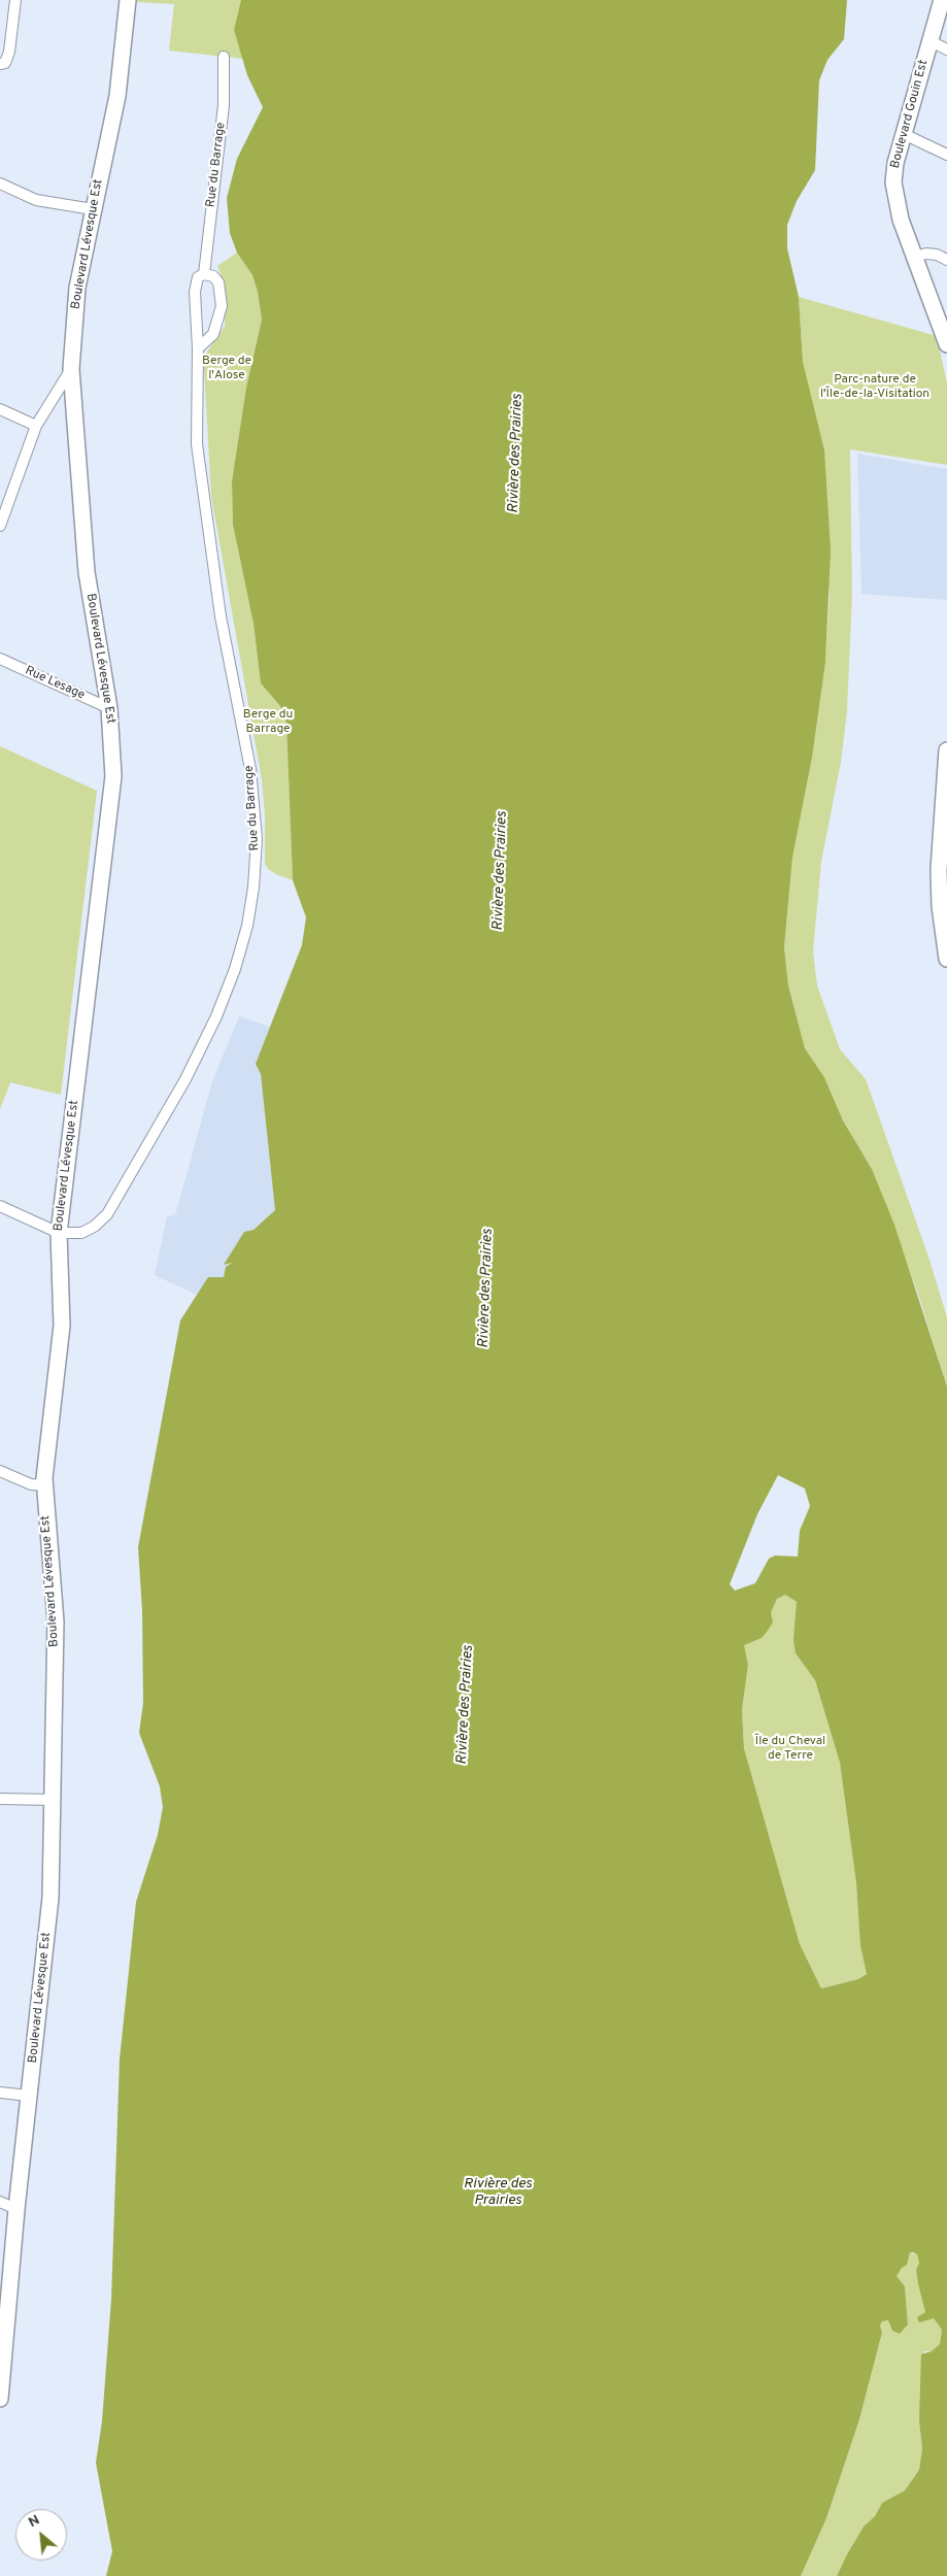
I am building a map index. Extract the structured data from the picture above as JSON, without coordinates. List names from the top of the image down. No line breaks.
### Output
{"streets":{"street":["Boulevard Gouin Est","Rue du Barrage","Boulevard Lévesque Est","Rue Lesage"]},"crossings":[["Rue du Barrage","Boulevard Lévesque Est"],["Boulevard Lévesque Est","Rue Lesage"]],"water":["Rivière des Prairies"],"parks":["Berge de l'Alose","Parc-nature de l'Île-de-la-Visitation","Berge du Barrage","Île du Cheval de Terre"],"north":"top left"}
